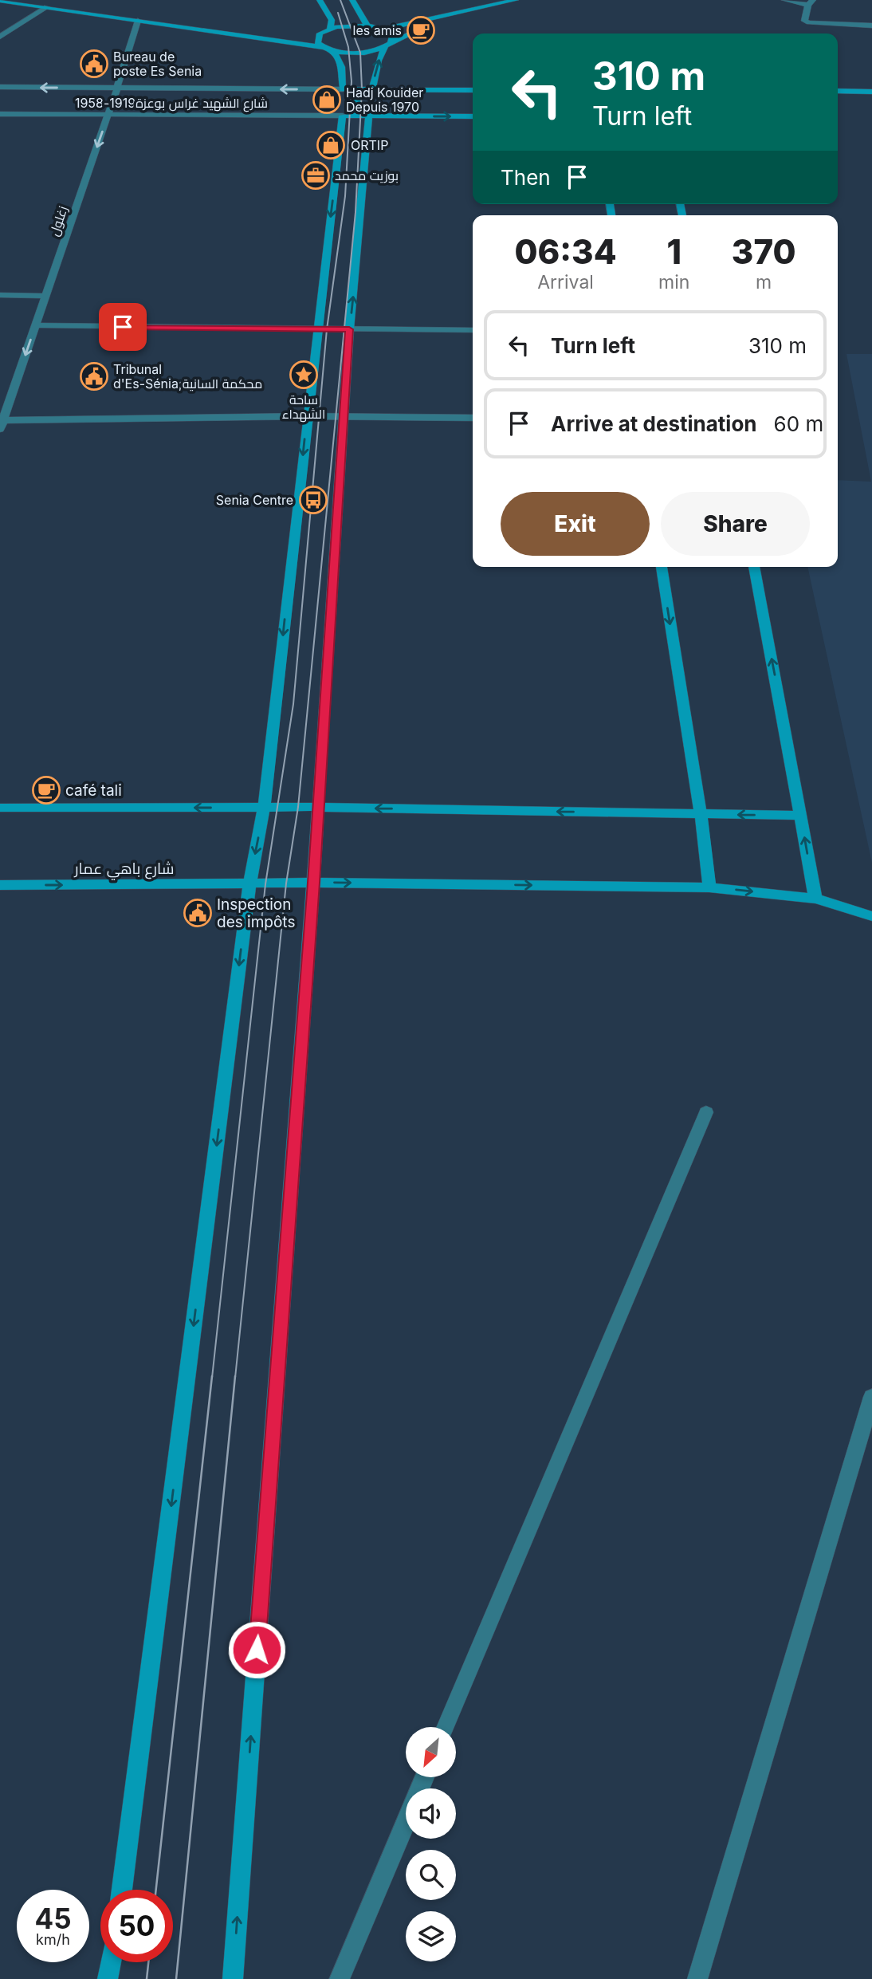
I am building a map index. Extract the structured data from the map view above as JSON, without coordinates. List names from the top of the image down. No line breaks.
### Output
{"streets":{"main road":["شارع باهي عمار"],"street":["شارع الشهيد غراس بوعزة1919-1958","زغلول"]},"crossings":[["شارع الشهيد غراس بوعزة1919-1958","زغلول"]],"one_way":["زغلول"],"places":{"cafe":["les amis","café tali"],"public building":["Bureau de poste Es Senia","Tribunal d'Es-Sénia;محكمة السانية","Inspection des impôts"],"shop":["Hadj Kouider Depuis 1970","ORTIP"],"office":["بوزيت محمد"],"place":["ساحة الشهداء"],"bus stop":["Senia Centre"]},"north":"bottom left","page":{"turn":["310 m","Turn left"],"then":"Then","eta":["06:34","Arrival","1","min","370","m"],"list":[{"name":"Turn left","value":"310 m"},{"name":"Arrive at destination","value":"60 m"}],"buttons":["Exit","Share"],"speed":"45 km/h","limit":"50"}}
